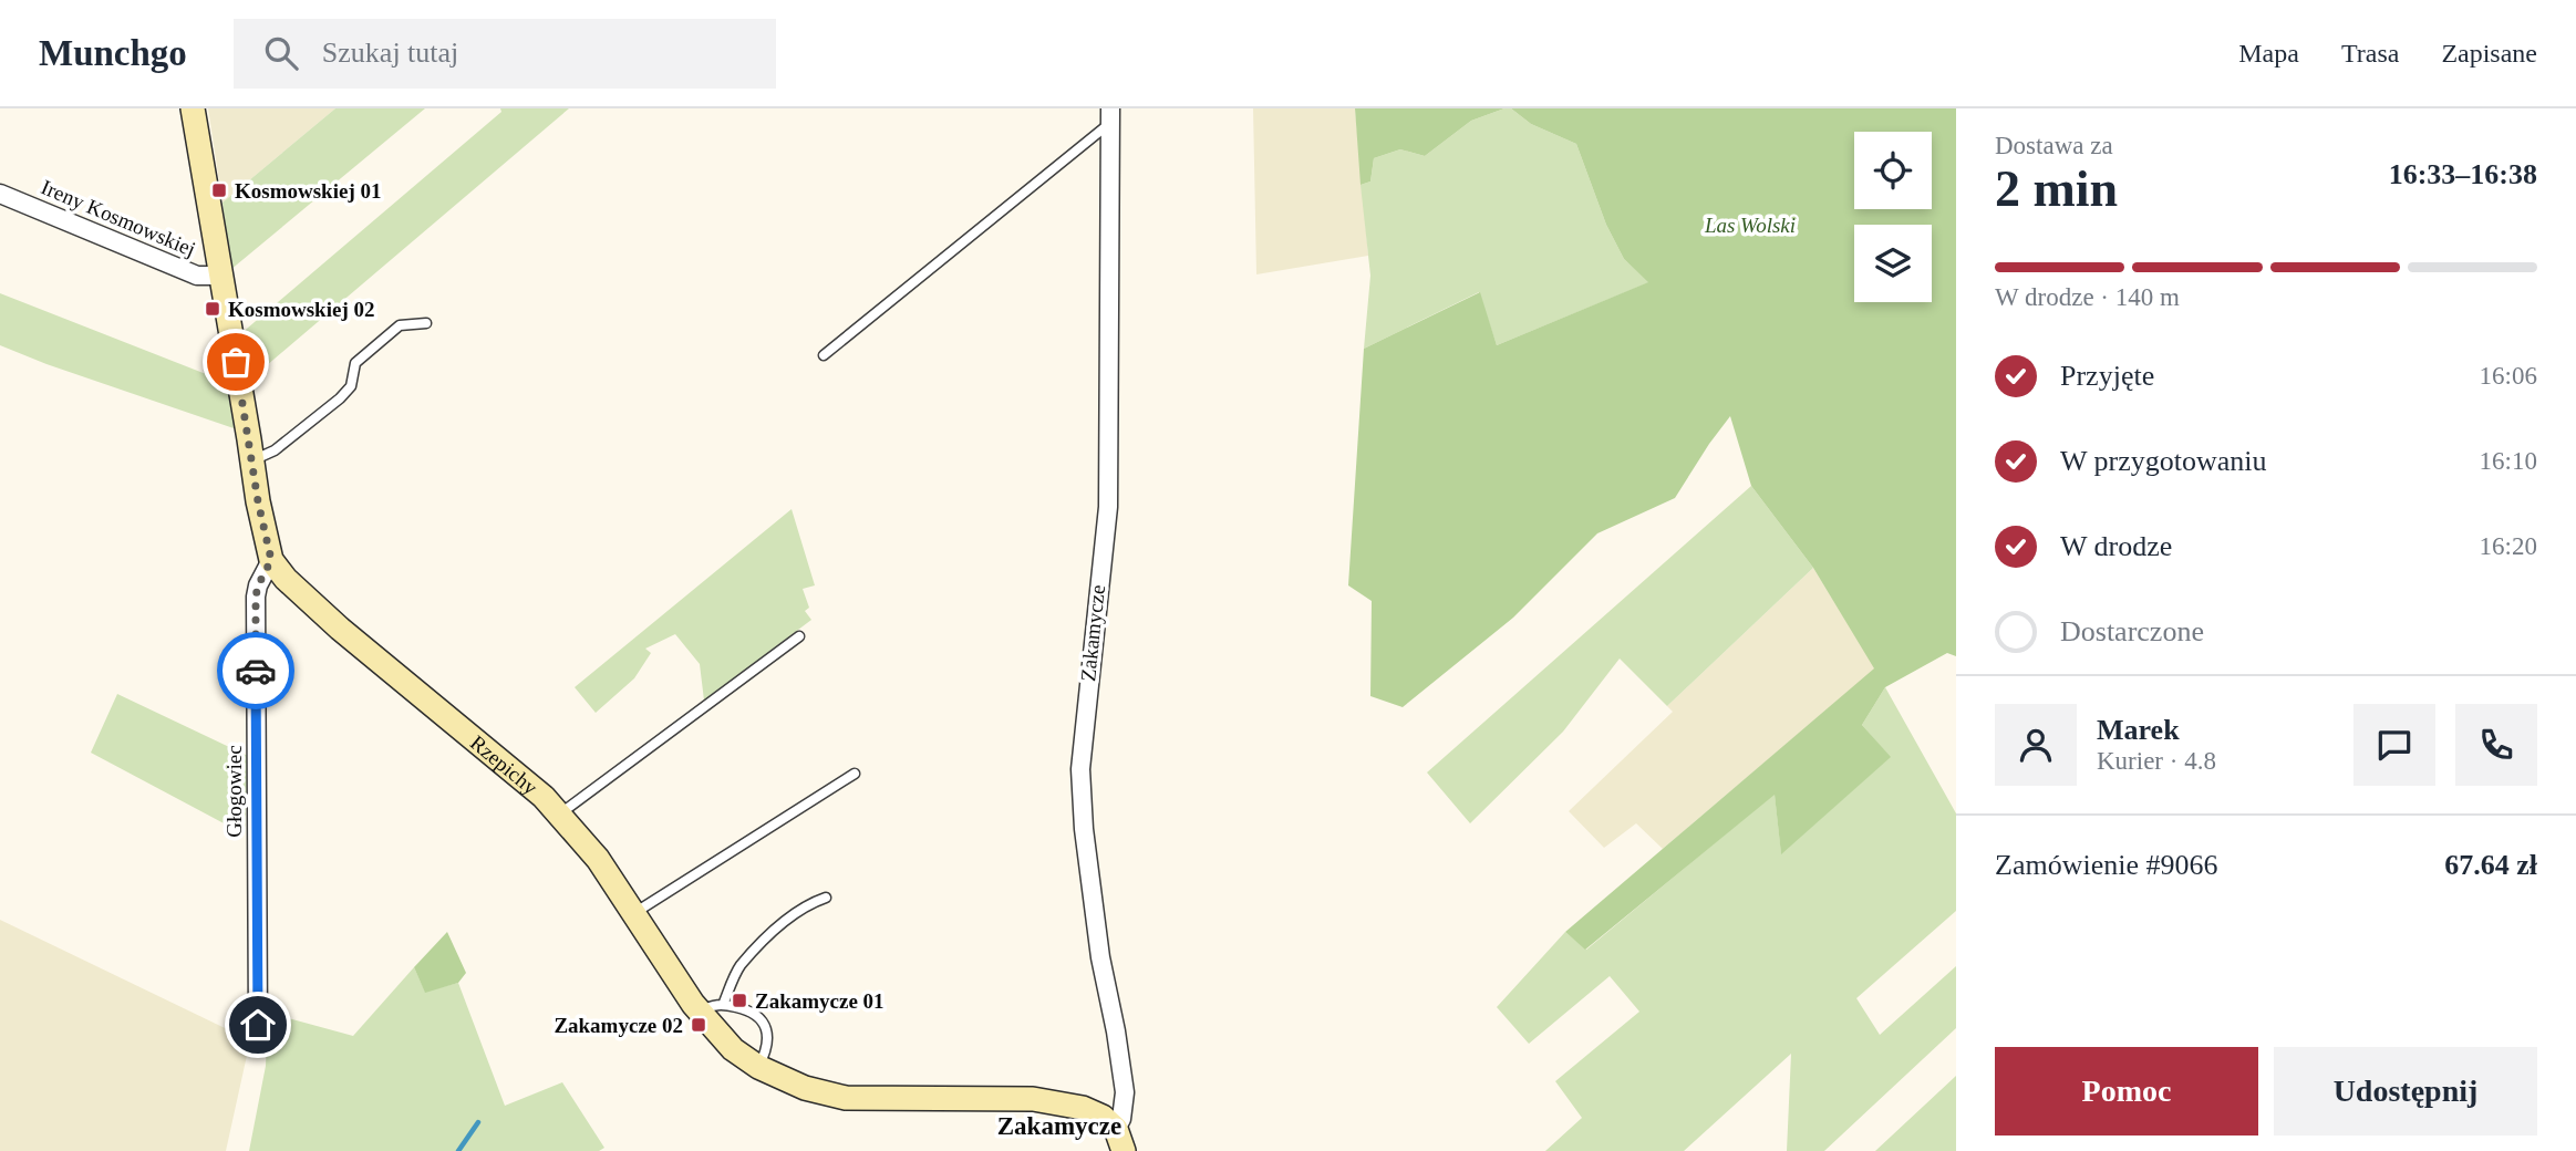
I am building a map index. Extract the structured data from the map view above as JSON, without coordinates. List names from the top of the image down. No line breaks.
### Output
{"streets":{"street":["Ireny Kosmowskiej","Zakamycze","Rzepichy","Głogowiec"]},"crossings":[["Ireny Kosmowskiej","Rzepichy"],["Zakamycze","Rzepichy"],["Rzepichy","Głogowiec"]],"districts":["Zakamycze"],"parks":["Las Wolski"],"places":{"transit":["Kosmowskiej 01","Kosmowskiej 02","Zakamycze 01","Zakamycze 02"]},"page":{"header":"Munchgo","search":"Szukaj tutaj","nav":["Mapa","Trasa","Zapisane"],"heading":["2 min","Dostawa za","16:33–16:38"],"panel":["Marek","Kurier · 4.8","Zamówienie #9066","67.64 zł"],"bar":"W drodze · 140 m","list":[["Przyjęte","16:06"],["W przygotowaniu","16:10"],["W drodze","16:20"],"Dostarczone"],"buttons":["Pomoc","Udostępnij"]}}
